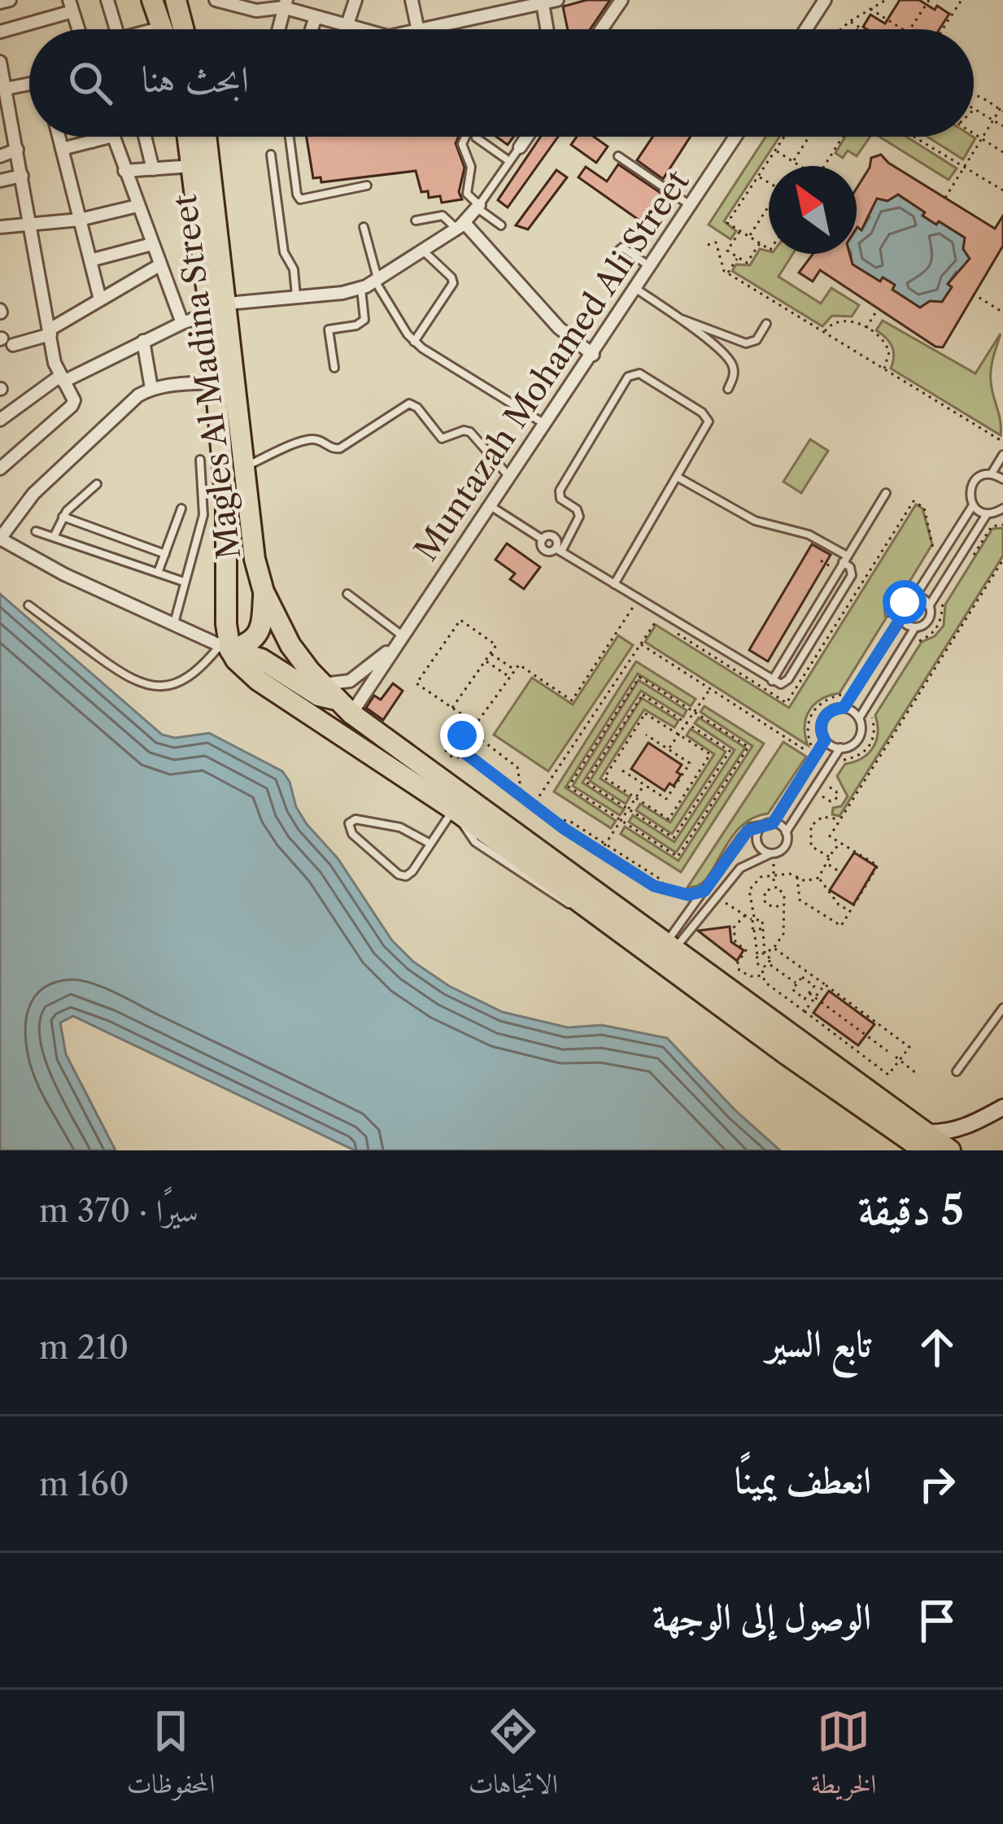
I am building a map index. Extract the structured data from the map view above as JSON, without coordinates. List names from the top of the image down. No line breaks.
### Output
{"streets":{"highway":["Magles Al Madina Street"],"street":["Muntazah Mohamed Ali Street"]},"crossings":[["Muntazah Mohamed Ali Street","Magles Al Madina Street"]],"north":"top left","page":{"search":"ابحث هنا","heading":["5 دقيقة","سيرًا · 370 m"],"list":[["تابع السير","210 m"],["انعطف يمينًا","160 m"],"الوصول إلى الوجهة"],"nav":["الخريطة","الاتجاهات","المحفوظات"]}}
